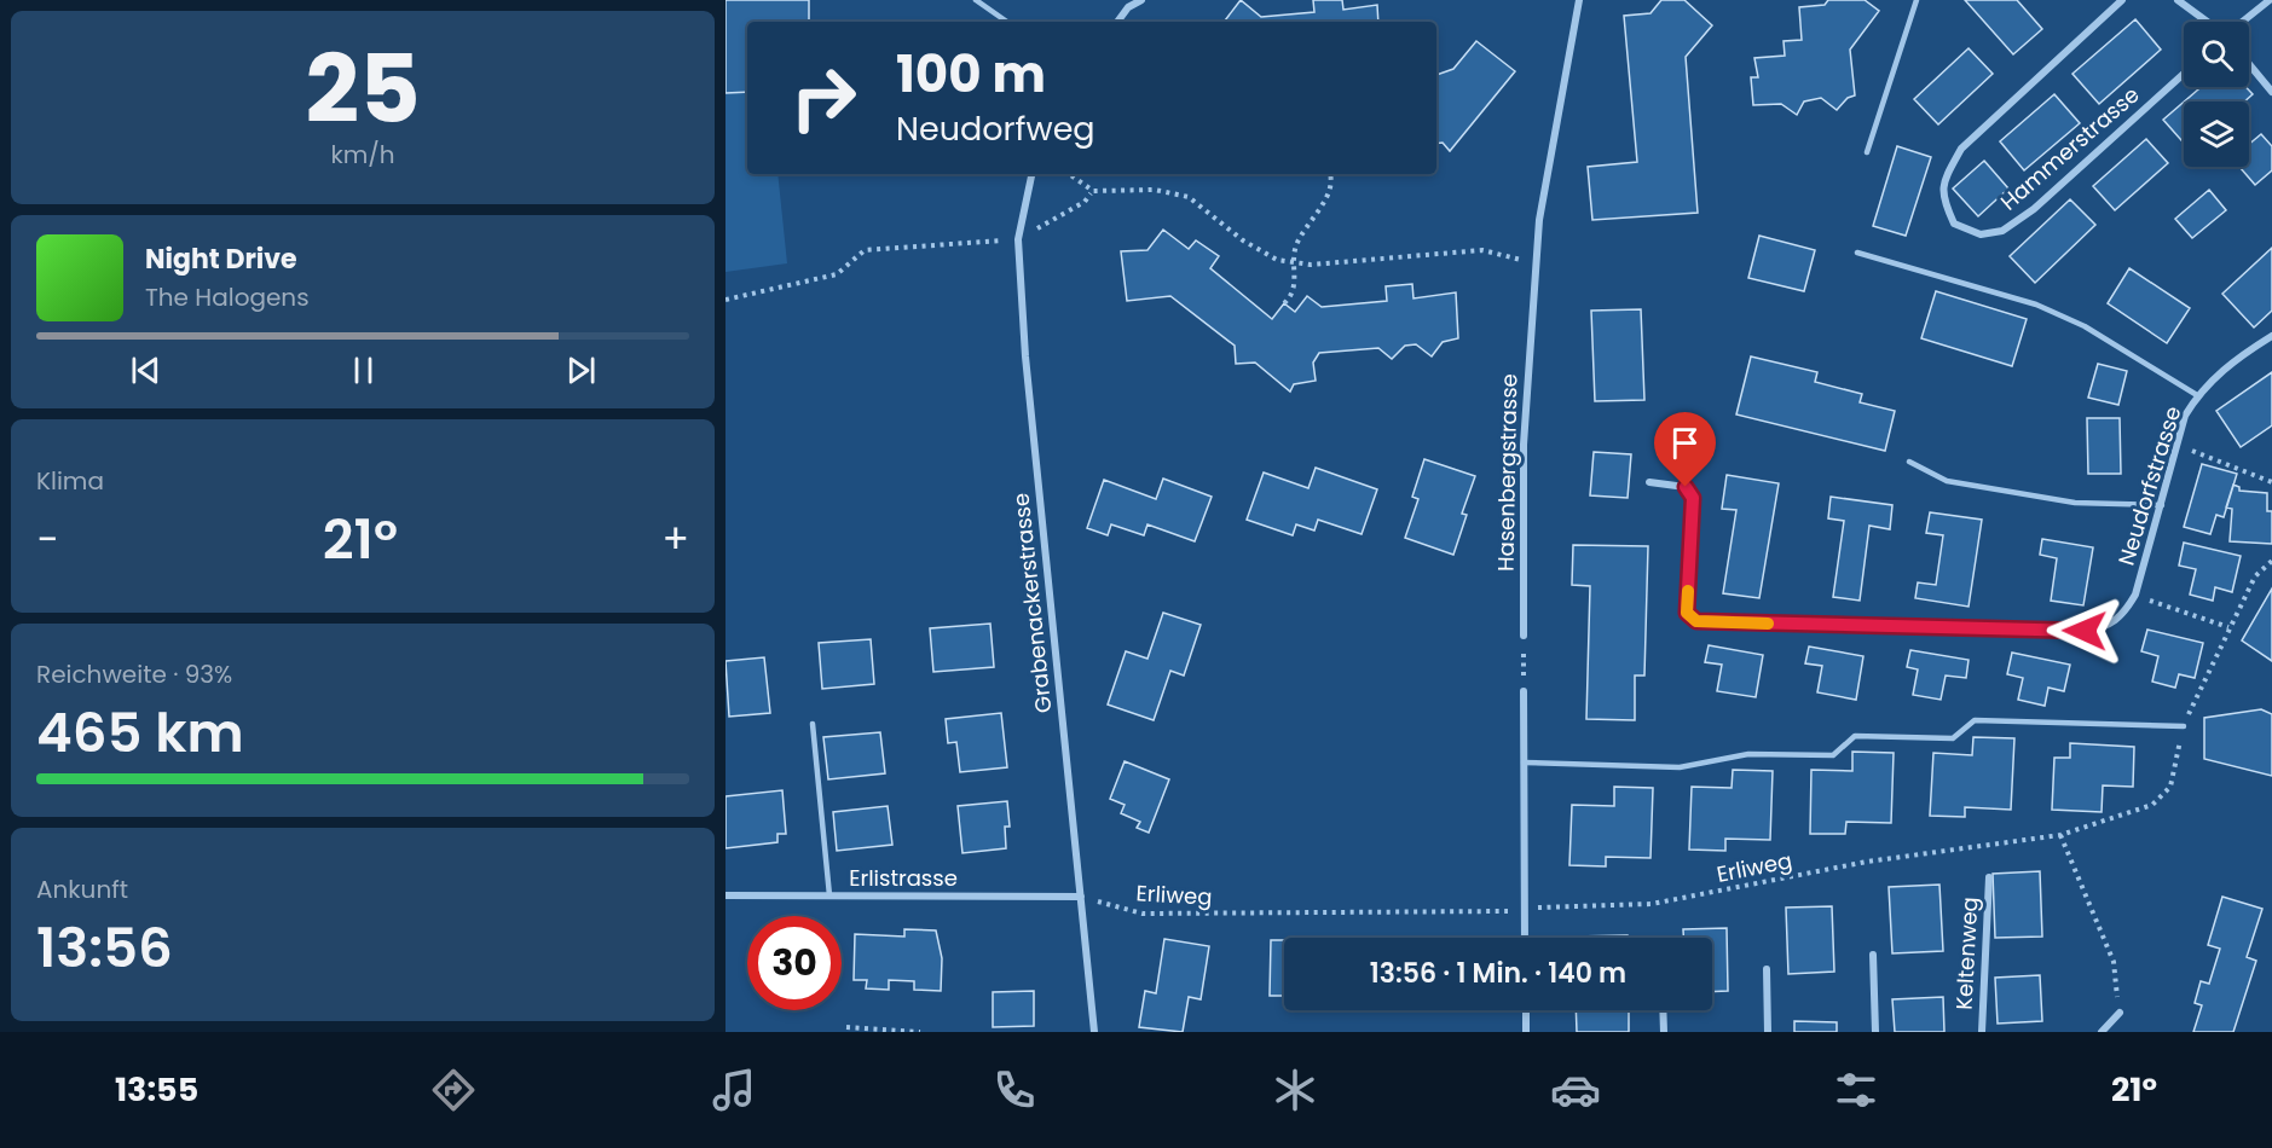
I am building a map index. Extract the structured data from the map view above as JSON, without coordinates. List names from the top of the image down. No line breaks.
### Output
{"streets":{"street":["Hammerstrasse","Hasenbergstrasse","Neudorfstrasse","Grabenackerstrasse","Erlistrasse","Keltenweg"],"path":["Erliweg"]},"crossings":[["Grabenackerstrasse","Erliweg"],["Grabenackerstrasse","Erlistrasse"],["Erliweg","Erlistrasse"]],"page":{"tile":[["25","km/h"],"Klima",["Reichweite · 93%","465 km"],["Ankunft","13:56"]],"turn":["100 m","Neudorfweg"],"song":["Night Drive","The Halogens"],"heat":["−","21°","+"],"limit":"30","trip":"13:56 · 1 Min. · 140 m","tabs":["13:55","21°"]}}
